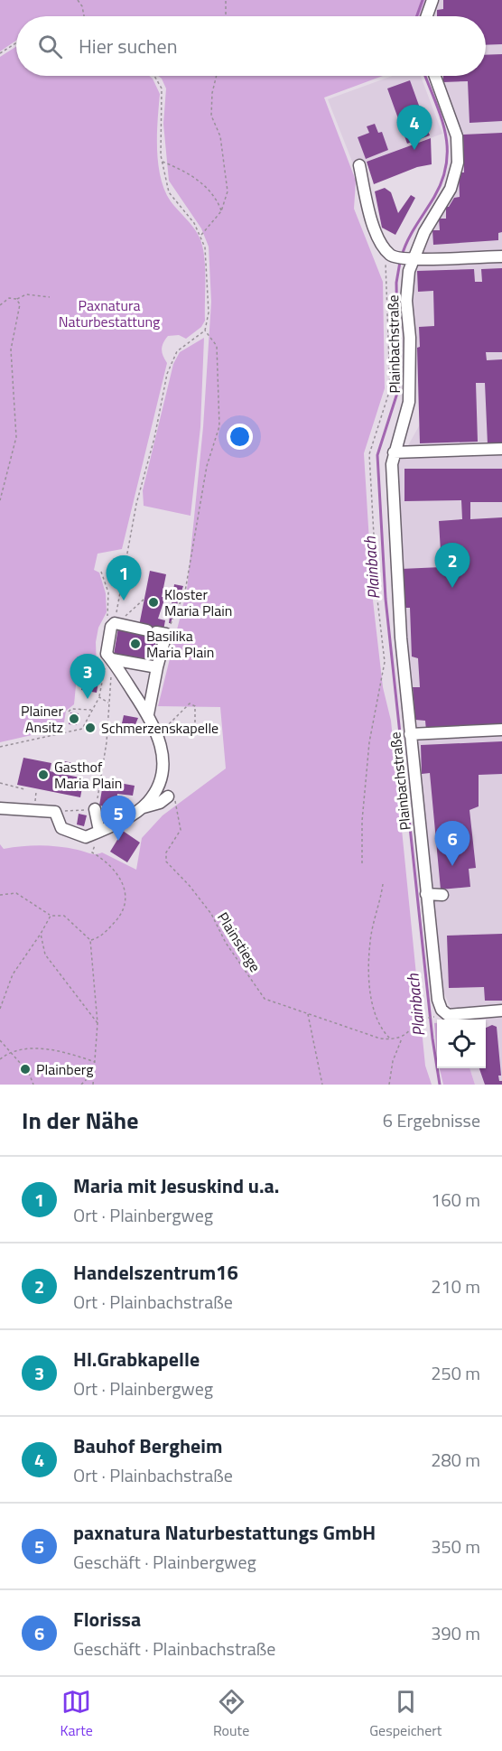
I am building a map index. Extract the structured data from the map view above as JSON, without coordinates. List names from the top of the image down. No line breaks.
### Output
{"streets":{"street":["Plainbachstraße"],"path":["Plainstiege"]},"water":["Plainbach"],"parks":["Paxnatura Naturbestattung"],"places":["Kloster Maria Plain","Basilika Maria Plain","Plainer Ansitz","Schmerzenskapelle","Gasthof Maria Plain","Plainberg"],"page":{"search":"Hier suchen","pins":["4","2","1","3","5","6"],"heading":["In der Nähe","6 Ergebnisse"],"list":[{"mark":"1","name":"Maria mit Jesuskind u.a.","note":"Ort · Plainbergweg","value":"160 m"},{"mark":"2","name":"Handelszentrum16","note":"Ort · Plainbachstraße","value":"210 m"},{"mark":"3","name":"Hl.Grabkapelle","note":"Ort · Plainbergweg","value":"250 m"},{"mark":"4","name":"Bauhof Bergheim","note":"Ort · Plainbachstraße","value":"280 m"},{"mark":"5","name":"paxnatura Naturbestattungs GmbH","note":"Geschäft · Plainbergweg","value":"350 m"},{"mark":"6","name":"Florissa","note":"Geschäft · Plainbachstraße","value":"390 m"}],"nav":["Karte","Route","Gespeichert"]}}
